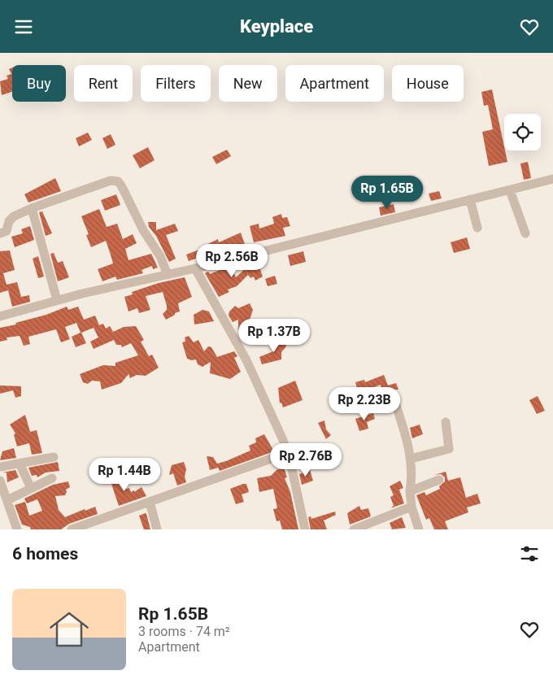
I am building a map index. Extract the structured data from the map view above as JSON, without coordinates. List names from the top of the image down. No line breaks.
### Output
{"page":{"header":"Keyplace","chip":["Buy","Rent","Filters","New","Apartment","House"],"price":["Rp 1.65B","Rp 2.56B","Rp 1.37B","Rp 2.23B","Rp 2.76B","Rp 1.44B"],"heading":"6 homes","list":[{"name":"Rp 1.65B","note":"3 rooms · 74 m² · Apartment"}]}}
